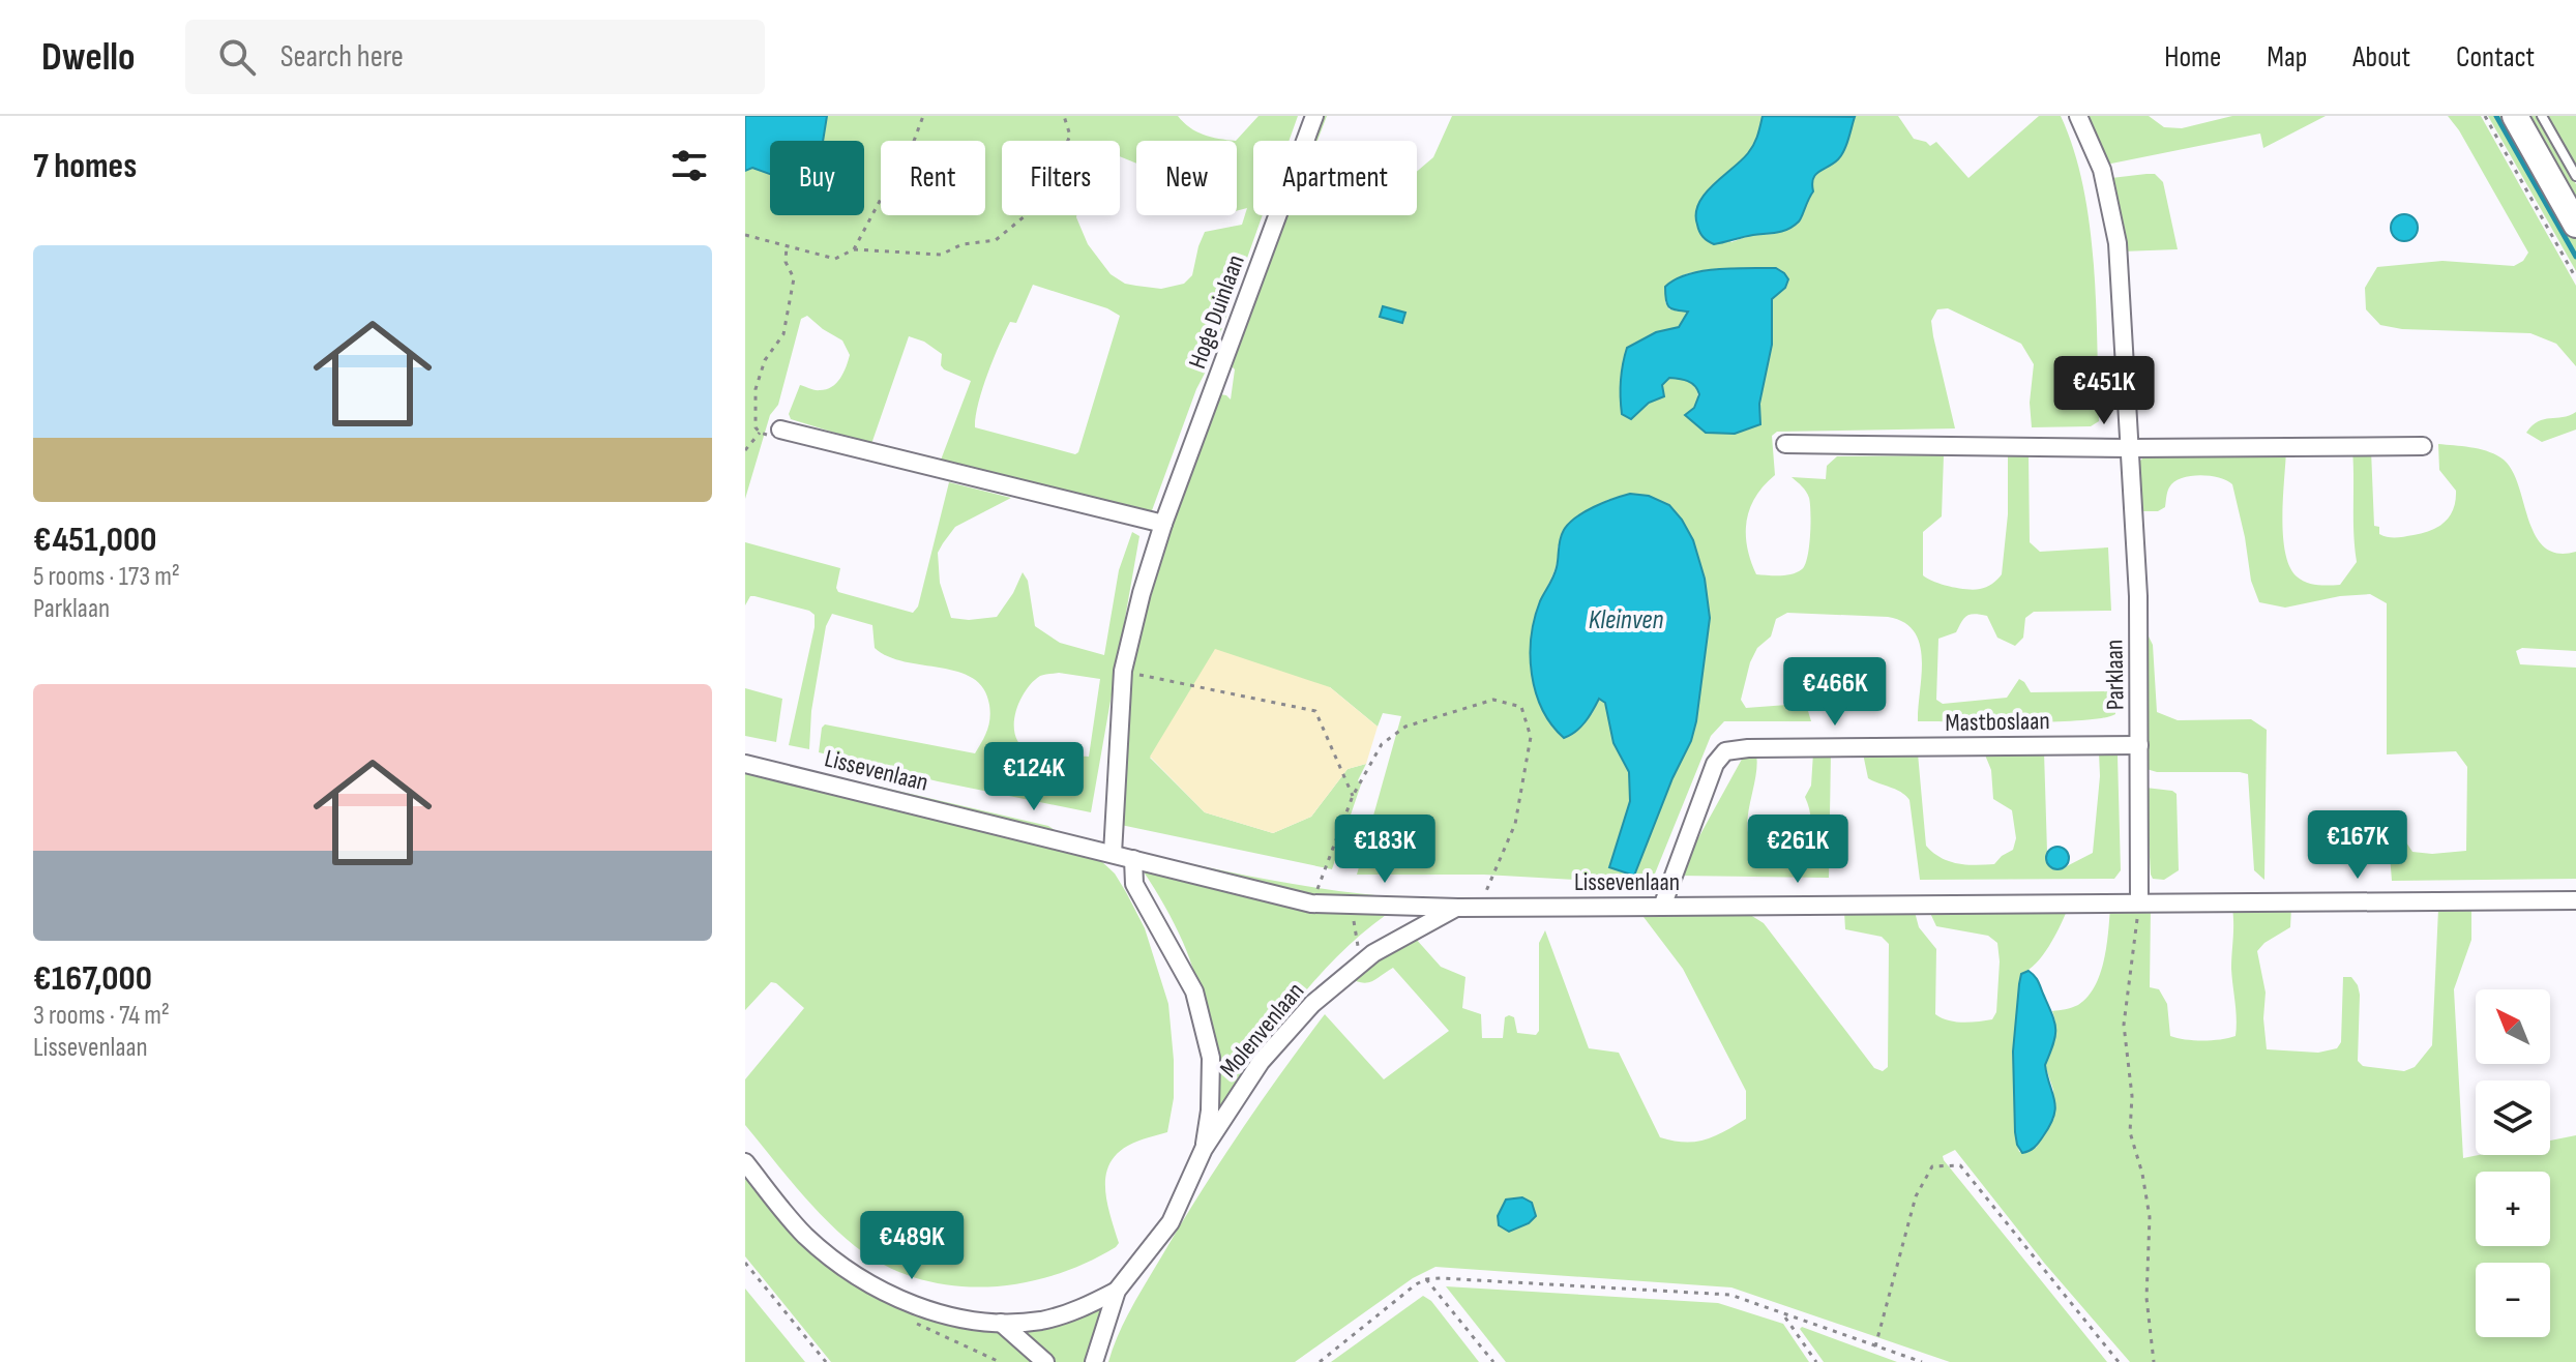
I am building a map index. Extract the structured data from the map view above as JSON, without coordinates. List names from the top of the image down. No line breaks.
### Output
{"streets":{"street":["Hoge Duinlaan","Parklaan","Mastboslaan","Lissevenlaan","Molenvenlaan"]},"crossings":[["Hoge Duinlaan","Lissevenlaan"],["Parklaan","Mastboslaan"],["Parklaan","Lissevenlaan"],["Mastboslaan","Lissevenlaan"],["Lissevenlaan","Molenvenlaan"]],"water":["Kleinven"],"north":"top left","page":{"header":"Dwello","search":"Search here","nav":["Home","Map","About","Contact"],"heading":"7 homes","chip":["Buy","Rent","Filters","New","Apartment"],"list":[{"name":"€451,000","note":"5 rooms · 173 m² · Parklaan"},{"name":"€167,000","note":"3 rooms · 74 m² · Lissevenlaan"}],"price":["€451K","€466K","€124K","€167K","€183K","€261K","€489K"],"map_buttons":["+","−"]}}
